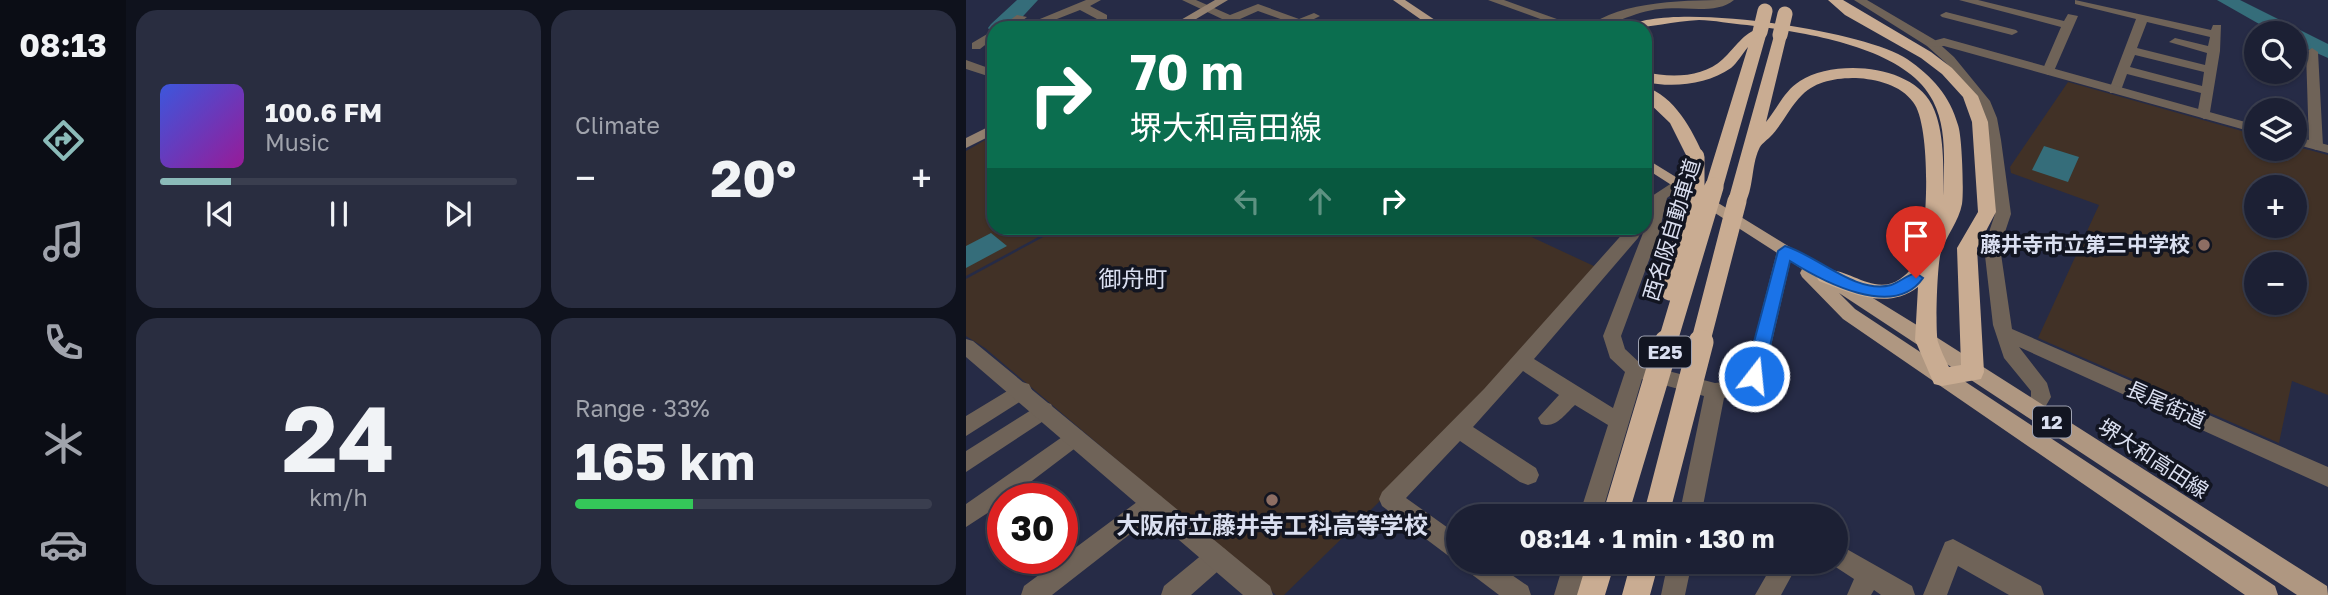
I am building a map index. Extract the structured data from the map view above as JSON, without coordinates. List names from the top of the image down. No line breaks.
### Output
{"streets":{"highway":["西名阪自動車道","E25"],"main road":["12","堺大和高田線"],"street":["長尾街道"]},"districts":["御舟町"],"places":["藤井寺市立第三中学校","大阪府立藤井寺工科高等学校"],"page":{"tabs":"08:13","tile":["Climate",["24","km/h"],["Range · 33%","165 km"]],"map_buttons":["+","−"],"turn":["70 m","堺大和高田線"],"song":["100.6 FM","Music"],"heat":["−","20°","+"],"limit":"30","trip":"08:14 · 1 min · 130 m"}}
